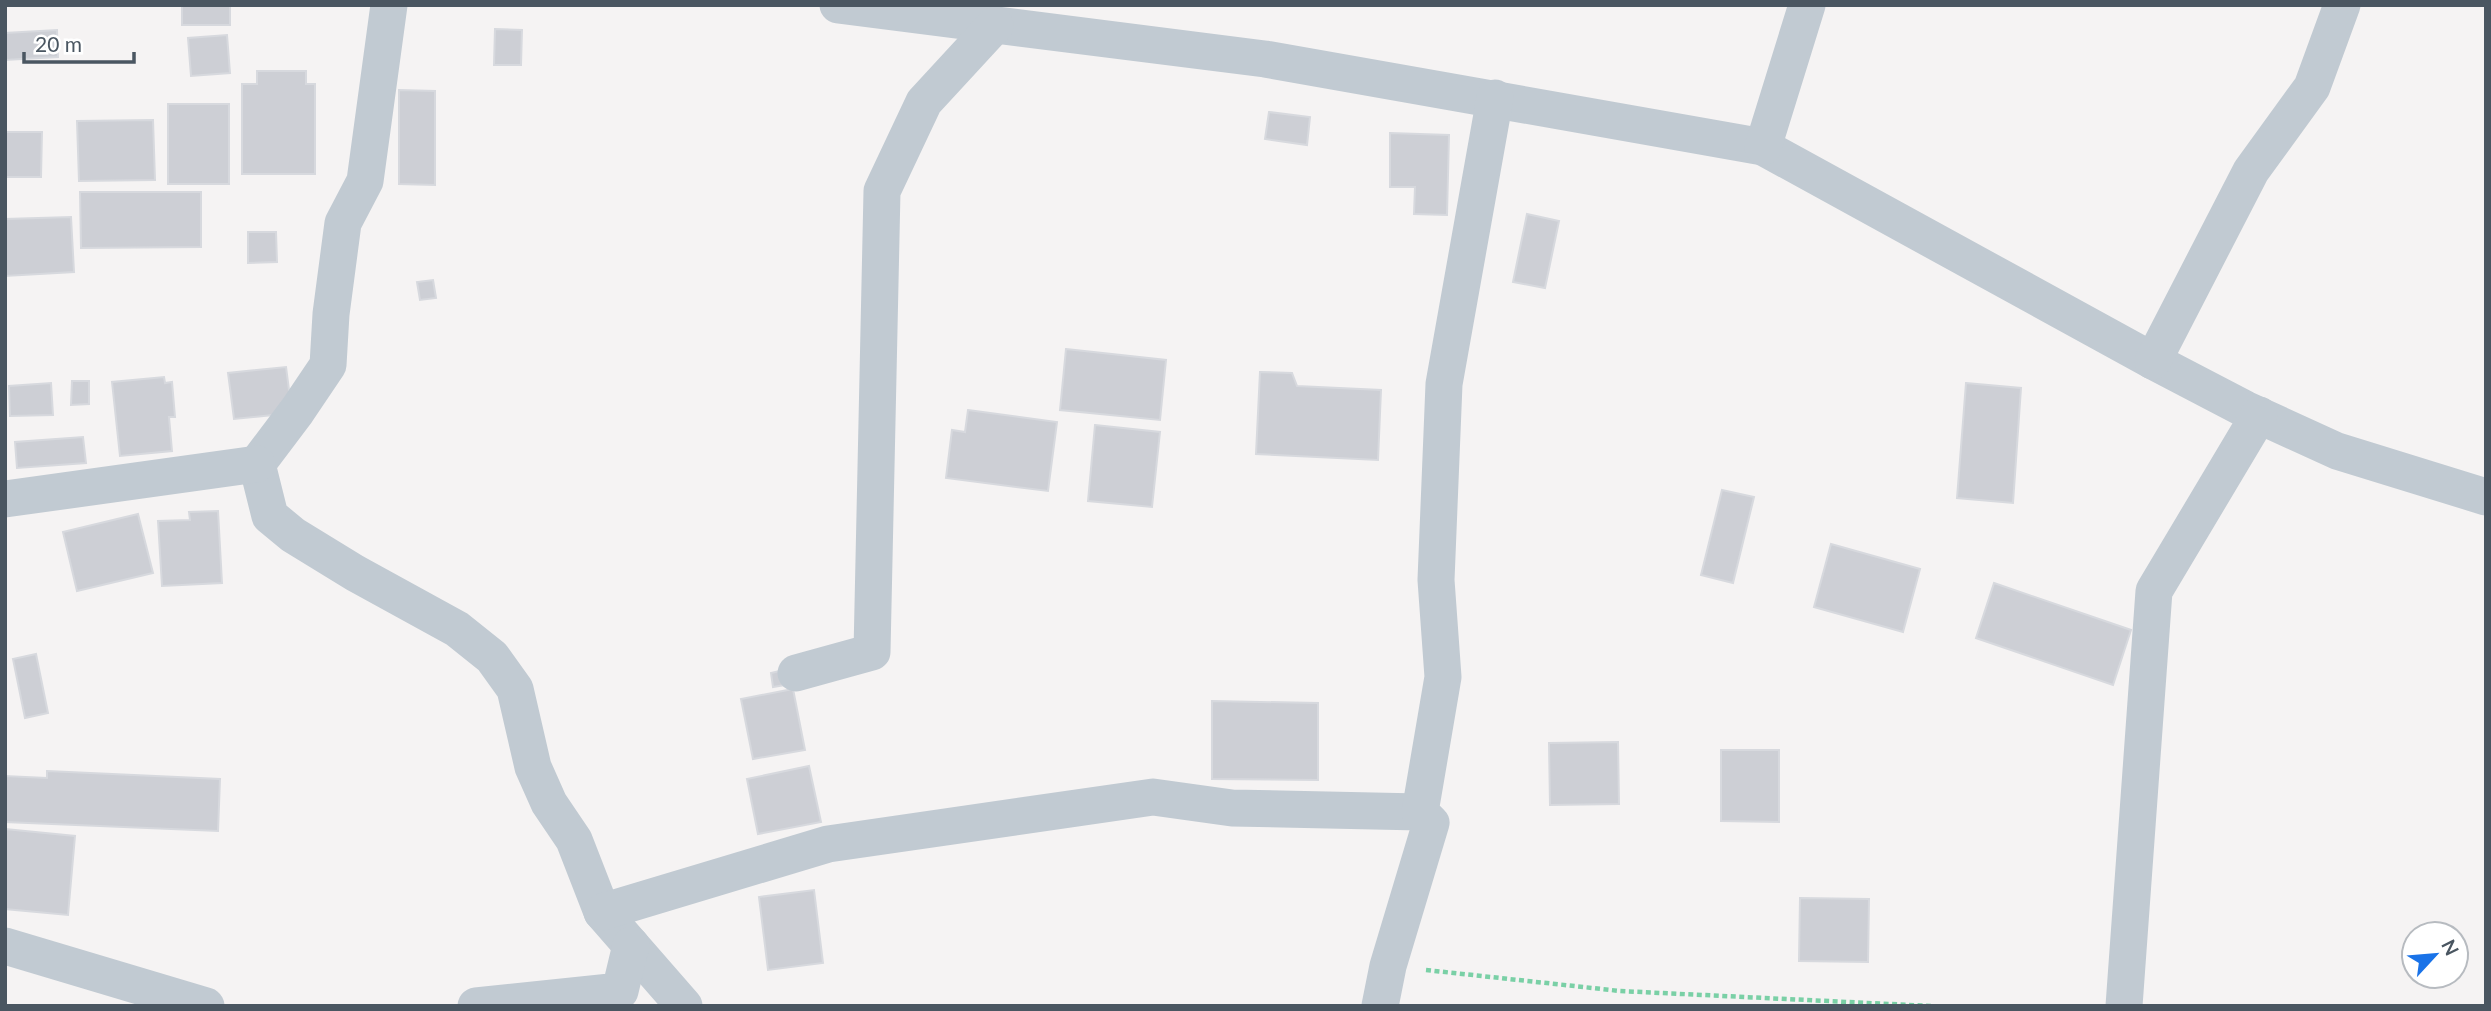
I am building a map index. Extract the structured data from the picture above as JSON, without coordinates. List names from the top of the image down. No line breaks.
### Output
{"scale_bar":"20 m","north":"top right"}
